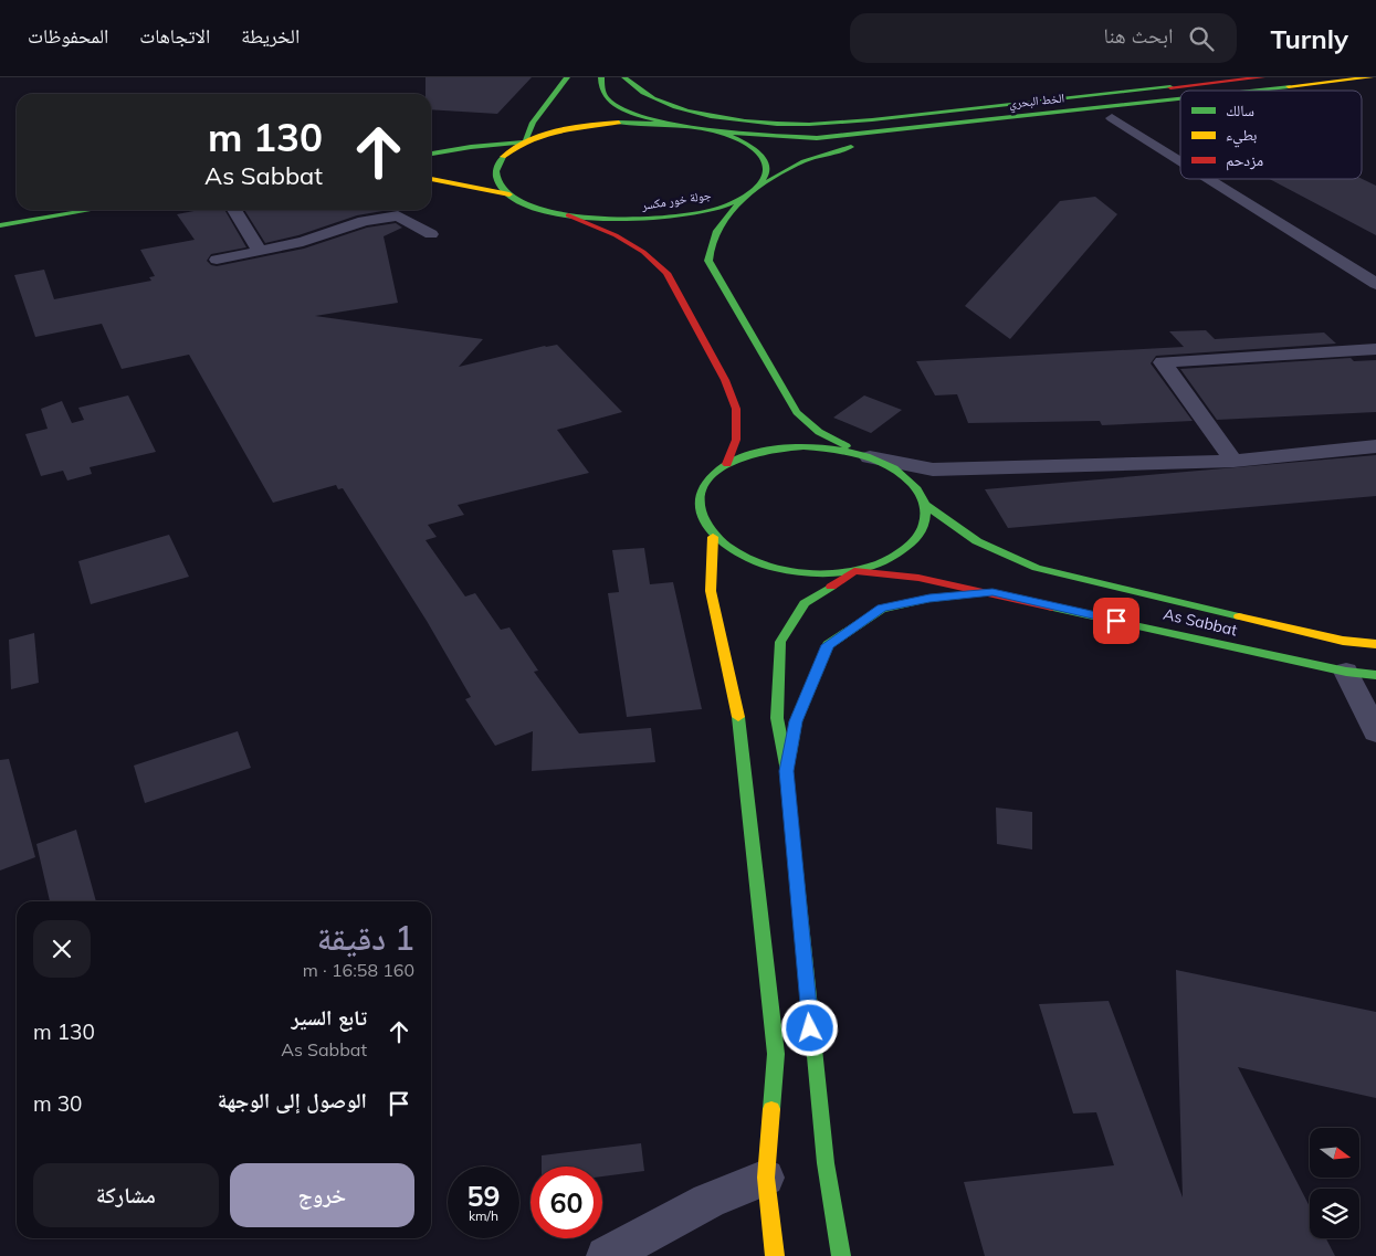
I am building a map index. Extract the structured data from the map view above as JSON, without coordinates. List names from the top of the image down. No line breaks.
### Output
{"streets":{"main road":["الخط البحري","جولة خور مكسر","As Sabbat"]},"crossings":[["الخط البحري","جولة خور مكسر"]],"legend":["سالك","بطيء","مزدحم"],"north":"right","page":{"header":"Turnly","search":"ابحث هنا","nav":["الخريطة","الاتجاهات","المحفوظات"],"turn":["130 m","As Sabbat"],"heading":["1 دقيقة","160 m · 16:58"],"list":[{"name":"تابع السير","note":"As Sabbat","value":"130 m"},{"name":"الوصول إلى الوجهة","value":"30 m"}],"buttons":["خروج","مشاركة"],"speed":"59 km/h","limit":"60"}}
